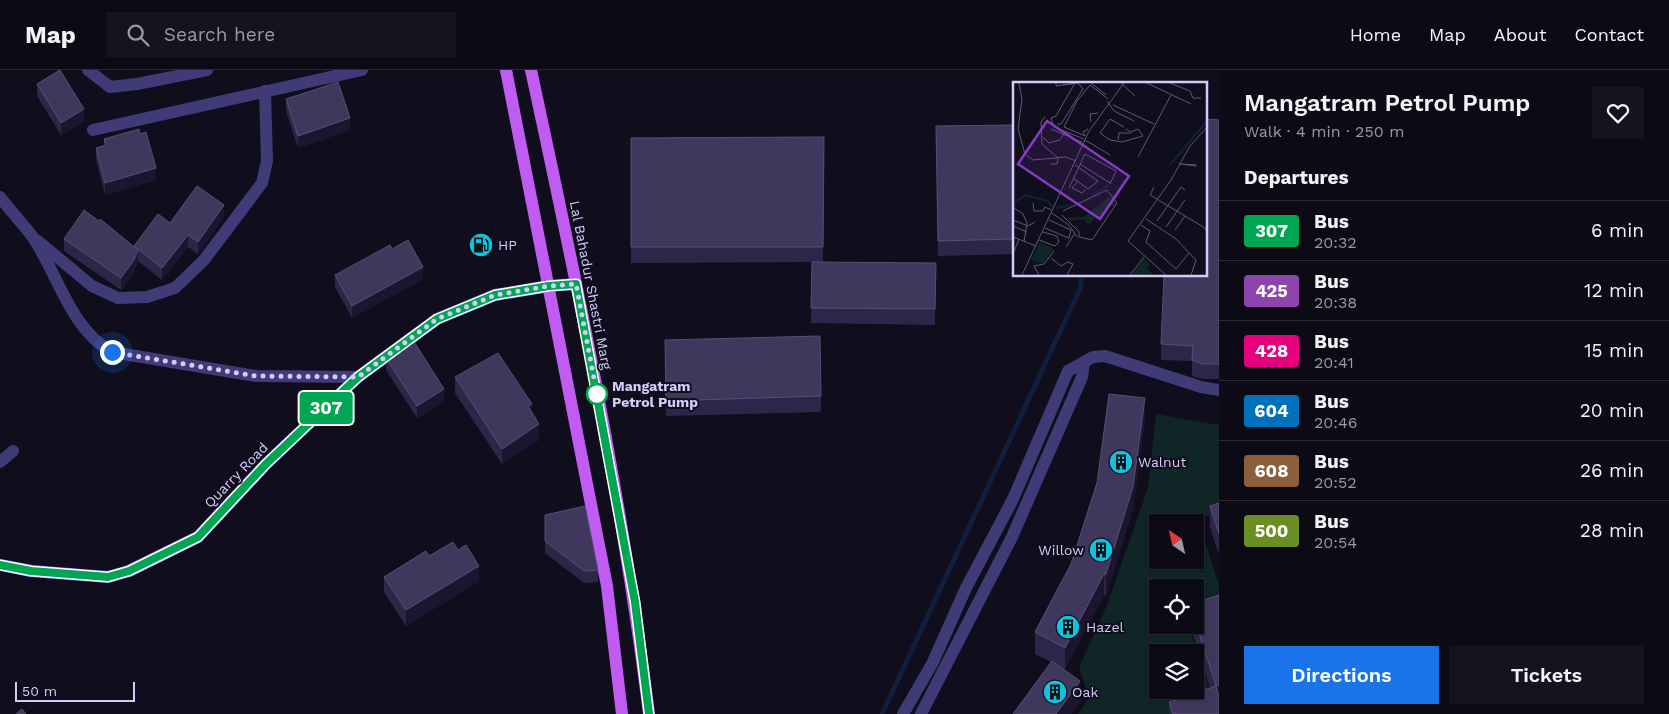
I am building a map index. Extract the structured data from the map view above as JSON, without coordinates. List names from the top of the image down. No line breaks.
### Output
{"streets":{"main road":["Lal Bahadur Shastri Marg","Quarry Road"]},"crossings":[["Lal Bahadur Shastri Marg","Quarry Road"]],"places":{"fuel station":["HP"],"other":["Mangatram Petrol Pump"],"building":["Walnut","Willow","Hazel","Oak"]},"lines":["bus line 307"],"scale_bar":"50 m","north":"top left","page":{"header":"Map","search":"Search here","nav":["Home","Map","About","Contact"],"on_map":"307","heading":[["Mangatram Petrol Pump","Walk · 4 min · 250 m"],"Departures"],"list":[{"mark":"307","name":"Bus","note":"20:32","value":"6 min"},{"mark":"425","name":"Bus","note":"20:38","value":"12 min"},{"mark":"428","name":"Bus","note":"20:41","value":"15 min"},{"mark":"604","name":"Bus","note":"20:46","value":"20 min"},{"mark":"608","name":"Bus","note":"20:52","value":"26 min"},{"mark":"500","name":"Bus","note":"20:54","value":"28 min"}],"buttons":["Directions","Tickets"],"scale":"50 m"}}
